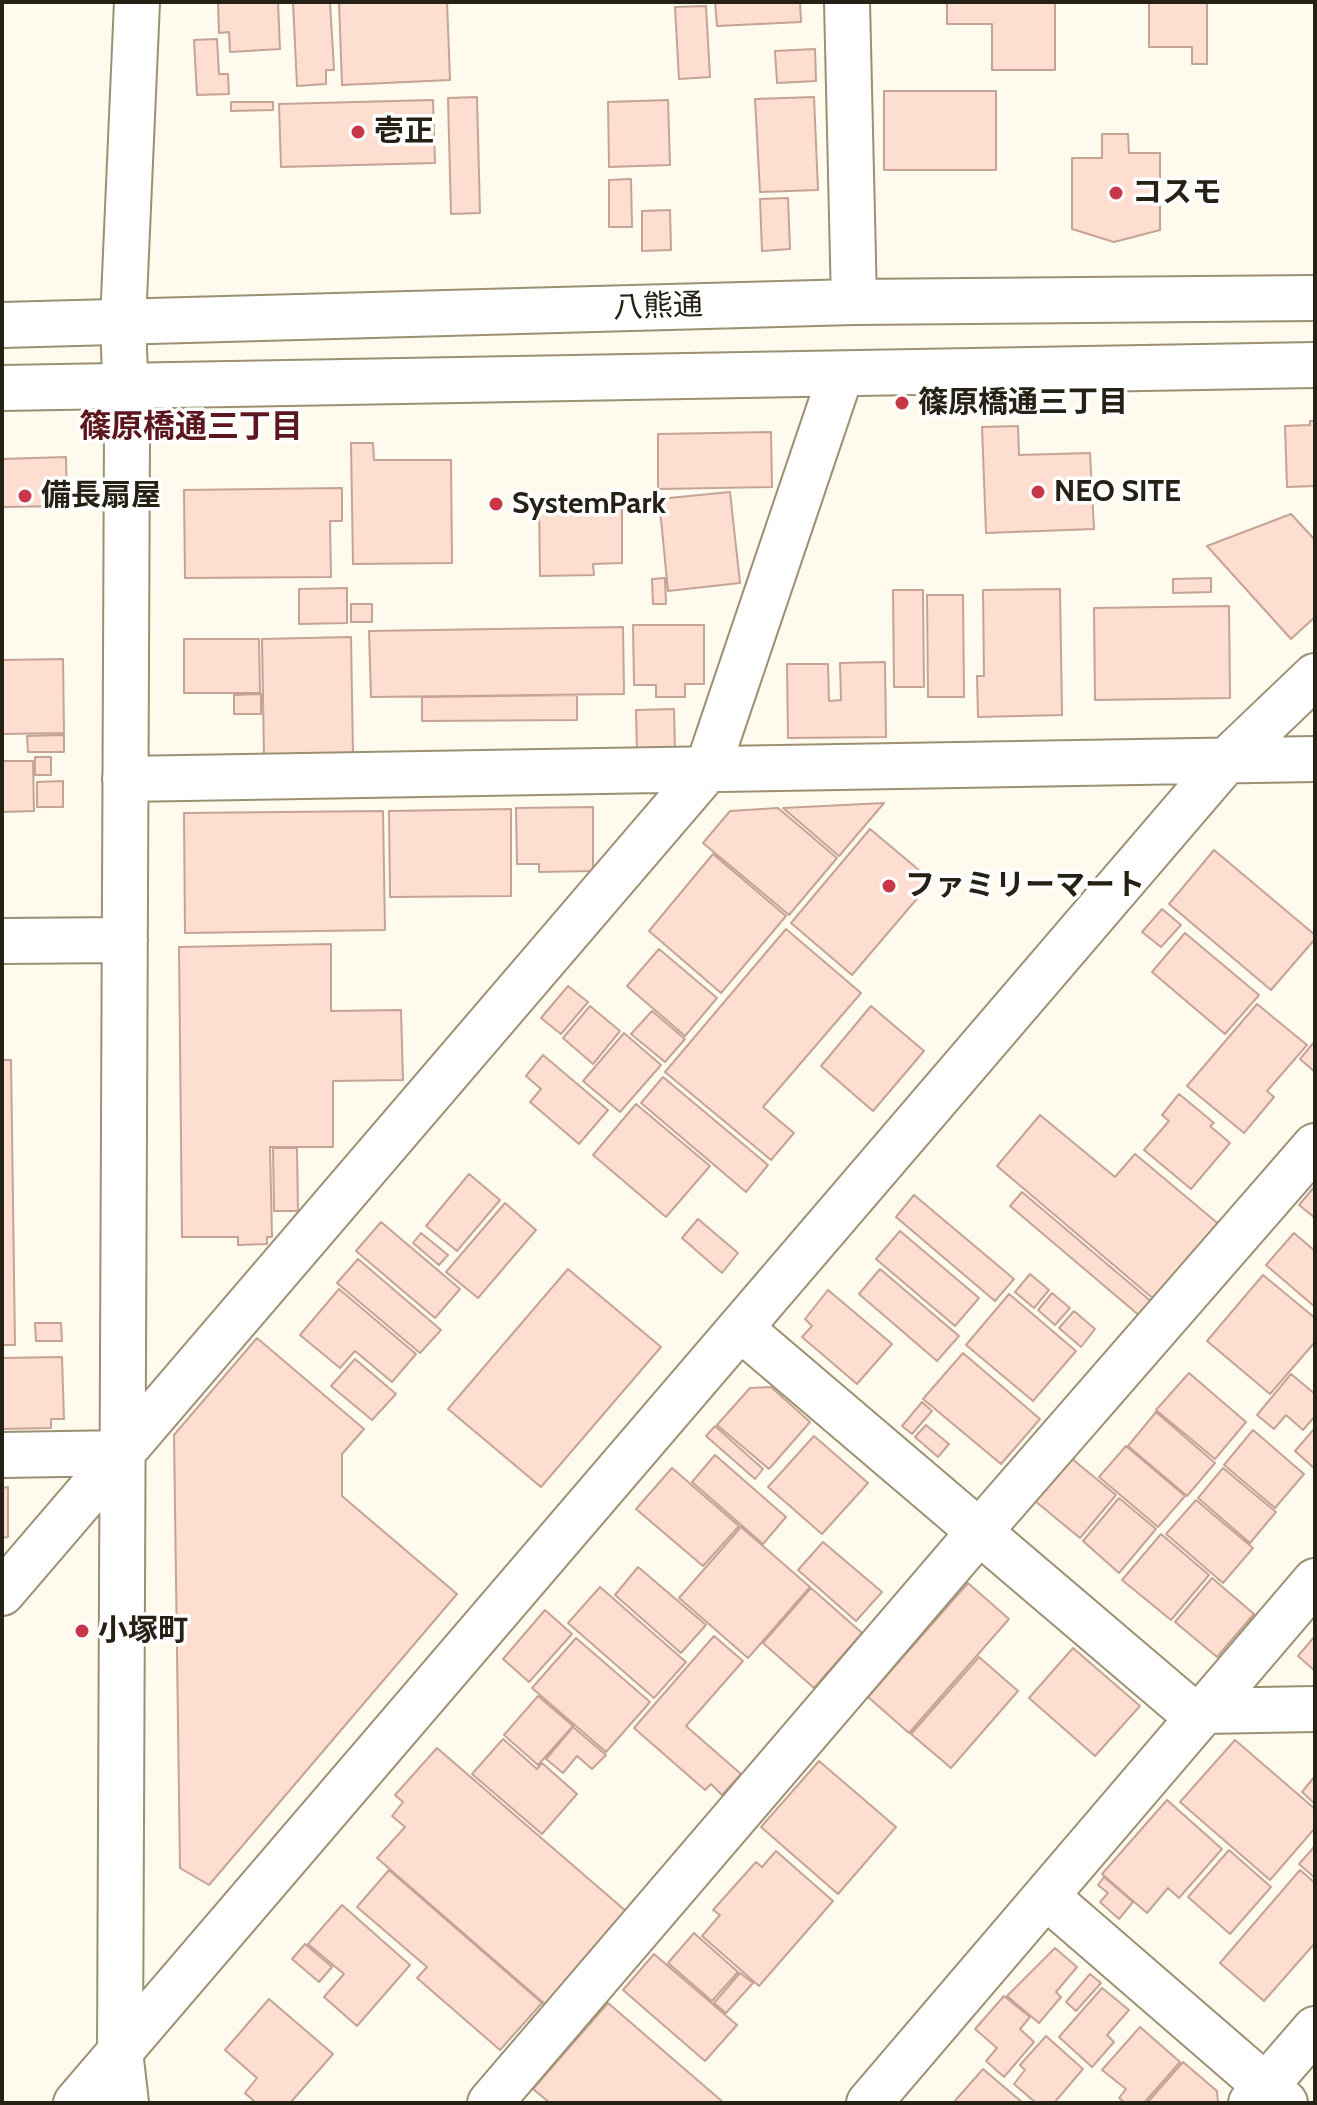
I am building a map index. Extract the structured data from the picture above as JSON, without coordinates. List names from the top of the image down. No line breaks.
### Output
{"streets":{"street":["八熊通"]},"districts":["篠原橋通三丁目"],"places":["壱正","コスモ","篠原橋通三丁目","NEO SITE","備長扇屋","SystemPark","ファミリーマート","小塚町"]}
